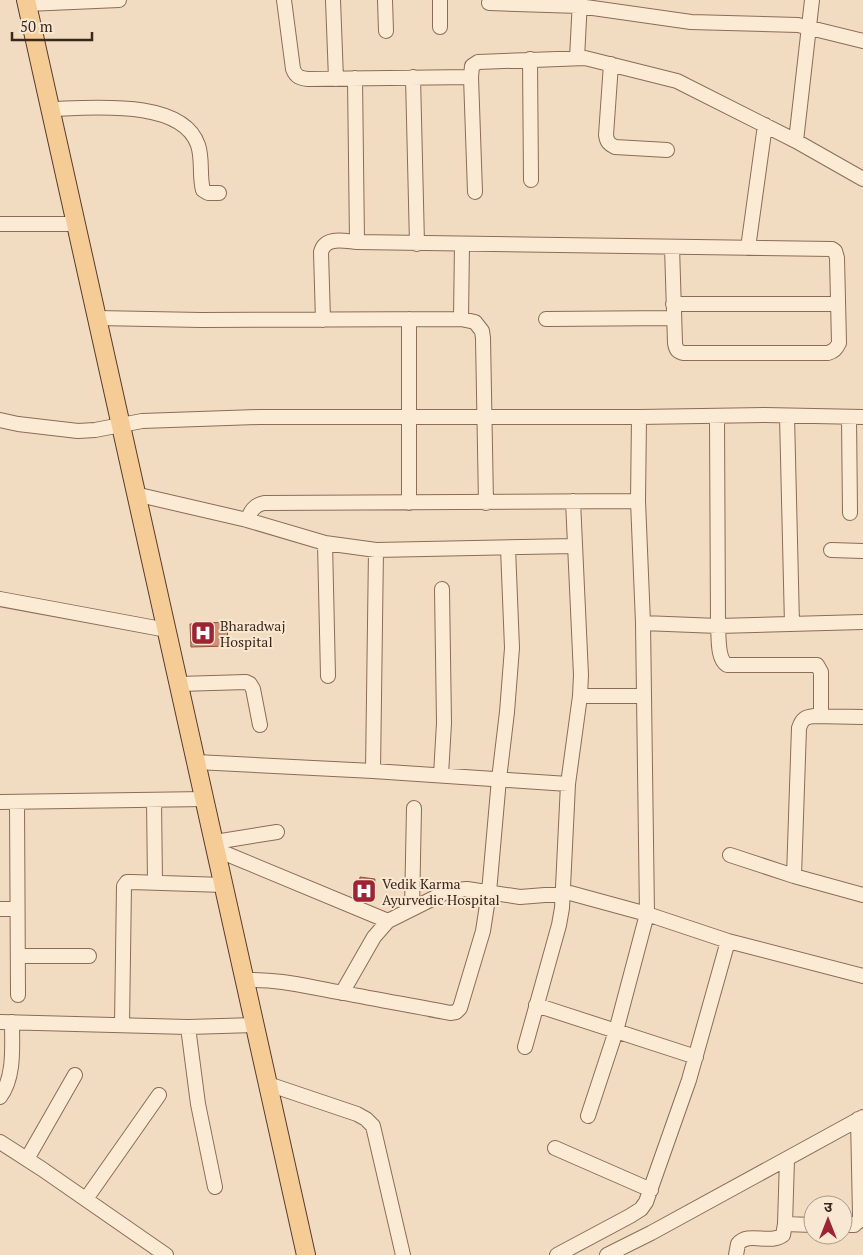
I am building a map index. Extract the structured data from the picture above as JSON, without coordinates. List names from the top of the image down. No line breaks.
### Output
{"places":{"hospital":["Bharadwaj Hospital","Vedik Karma Ayurvedic Hospital"]},"scale_bar":"50 m","north":"top"}
